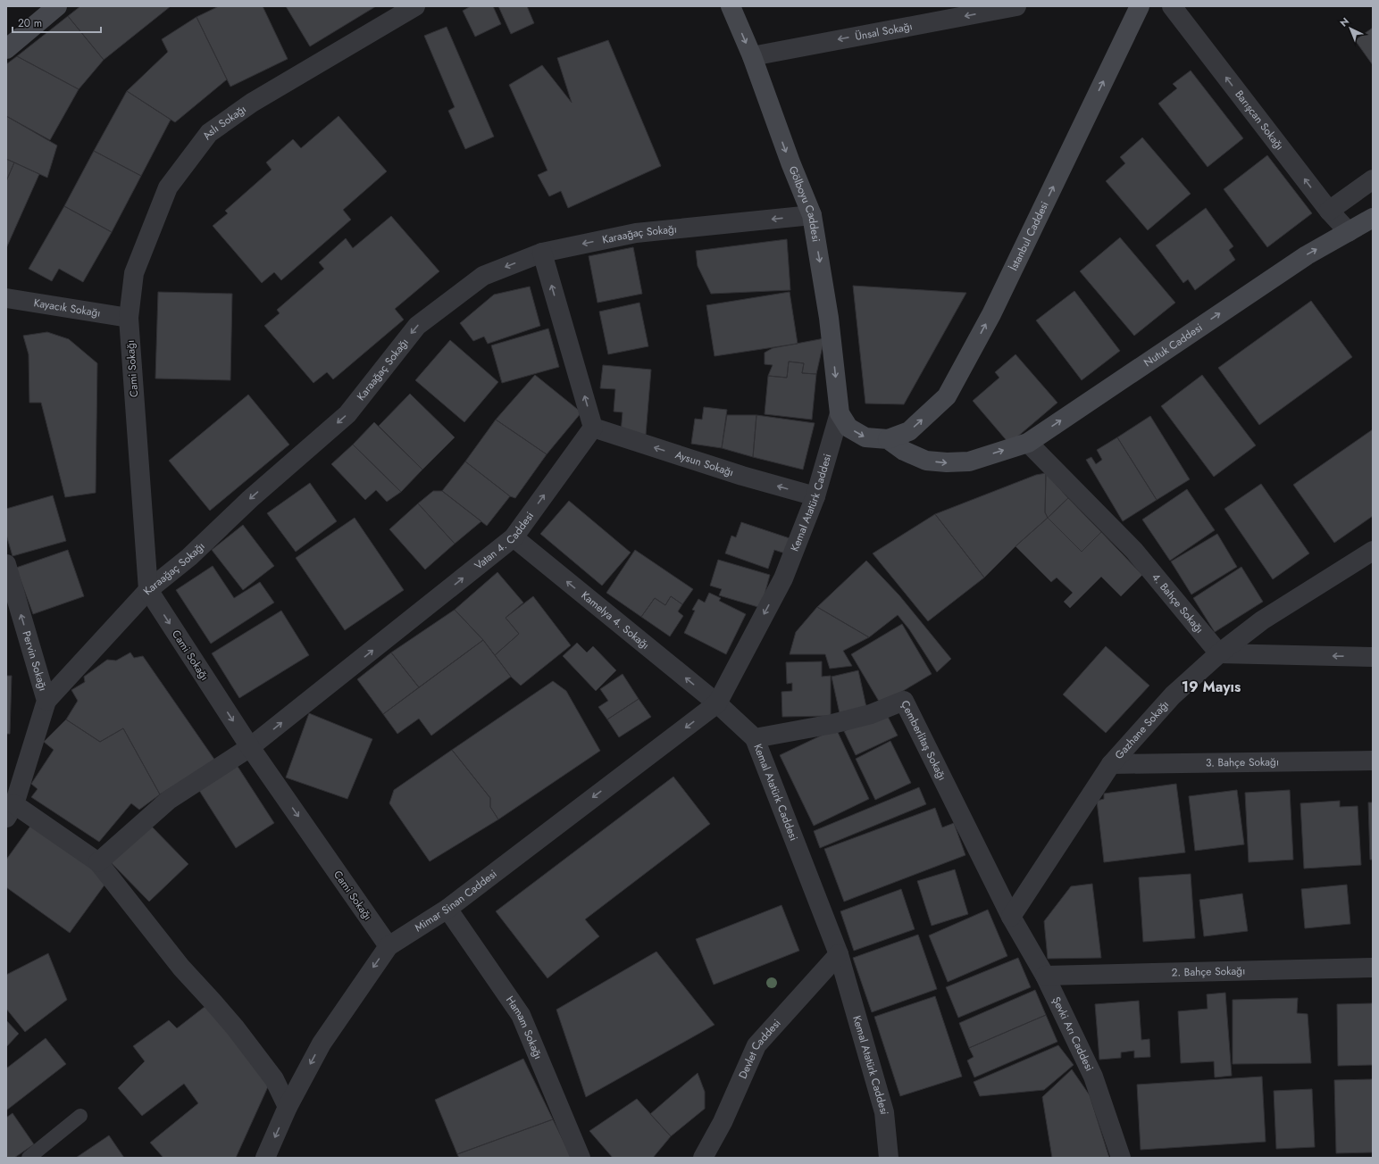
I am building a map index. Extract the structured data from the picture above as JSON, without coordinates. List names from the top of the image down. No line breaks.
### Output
{"streets":{"main road":["Gölboyu Caddesi","İstanbul Caddesi","Nutuk Caddesi"],"street":["Ünsal Sokağı","Barışcan Sokağı","Aslı Sokağı","Karaağaç Sokağı","Kayacık Sokağı","Cami Sokağı","Aysun Sokağı","Kemal Atatürk Caddesi","Vatan 4. Caddesi","4. Bahçe Sokağı","Kamelya 4. Sokağı","Pervin Sokağı","Gazhane Sokağı","Çemberlitaş Sokağı","3. Bahçe Sokağı","Mimar Sinan Caddesi","2. Bahçe Sokağı","Hamam Sokağı","Şevki Arı Caddesi","Devlet Caddesi"]},"crossings":[["Ünsal Sokağı","Gölboyu Caddesi"],["Barışcan Sokağı","Nutuk Caddesi"],["Aslı Sokağı","Kayacık Sokağı"],["Aslı Sokağı","Cami Sokağı"],["Gölboyu Caddesi","Karaağaç Sokağı"],["Gölboyu Caddesi","Kemal Atatürk Caddesi"],["Karaağaç Sokağı","Cami Sokağı"],["Karaağaç Sokağı","Pervin Sokağı"],["İstanbul Caddesi","Nutuk Caddesi"],["Kayacık Sokağı","Cami Sokağı"],["Nutuk Caddesi","4. Bahçe Sokağı"],["Cami Sokağı","Vatan 4. Caddesi"],["Cami Sokağı","Mimar Sinan Caddesi"],["Aysun Sokağı","Kemal Atatürk Caddesi"],["Aysun Sokağı","Vatan 4. Caddesi"],["Kemal Atatürk Caddesi","Kamelya 4. Sokağı"],["Kemal Atatürk Caddesi","Çemberlitaş Sokağı"],["Kemal Atatürk Caddesi","Mimar Sinan Caddesi"],["Kemal Atatürk Caddesi","Devlet Caddesi"],["Vatan 4. Caddesi","Kamelya 4. Sokağı"],["4. Bahçe Sokağı","Gazhane Sokağı"],["Kamelya 4. Sokağı","Mimar Sinan Caddesi"],["Gazhane Sokağı","Çemberlitaş Sokağı"],["Gazhane Sokağı","3. Bahçe Sokağı"],["Gazhane Sokağı","Şevki Arı Caddesi"],["Çemberlitaş Sokağı","Şevki Arı Caddesi"],["Mimar Sinan Caddesi","Hamam Sokağı"],["2. Bahçe Sokağı","Şevki Arı Caddesi"]],"one_way":["Ünsal Sokağı","Barışcan Sokağı","Gölboyu Caddesi","Karaağaç Sokağı","İstanbul Caddesi","Nutuk Caddesi","Cami Sokağı","Aysun Sokağı","Vatan 4. Caddesi","Kamelya 4. Sokağı","Pervin Sokağı","Mimar Sinan Caddesi"],"districts":["19 Mayıs"],"scale_bar":"20 m","north":"top left"}
